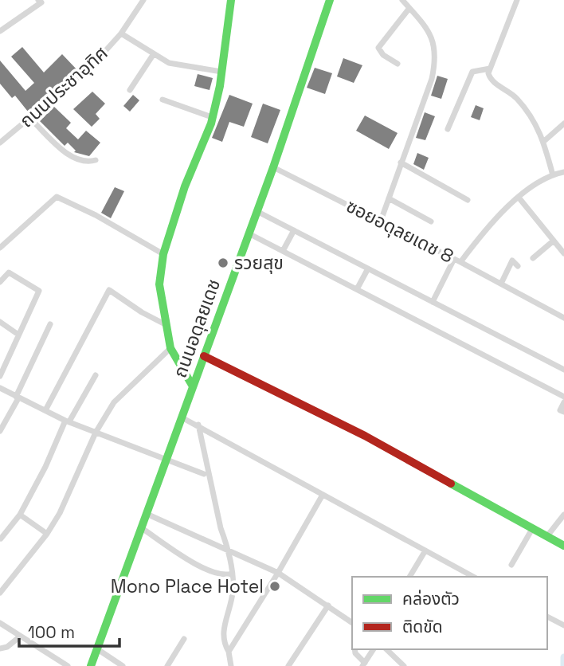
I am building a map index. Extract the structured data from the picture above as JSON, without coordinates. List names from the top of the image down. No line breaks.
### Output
{"streets":{"street":["ถนนประชาอุทิศ","ซอยอดุลยเดช 8","ถนนอดุลยเดช"]},"crossings":[["ซอยอดุลยเดช 8","ถนนอดุลยเดช"]],"places":["รวยสุข","Mono Place Hotel"],"legend":["คล่องตัว","ติดขัด"],"scale_bar":"100 m"}
